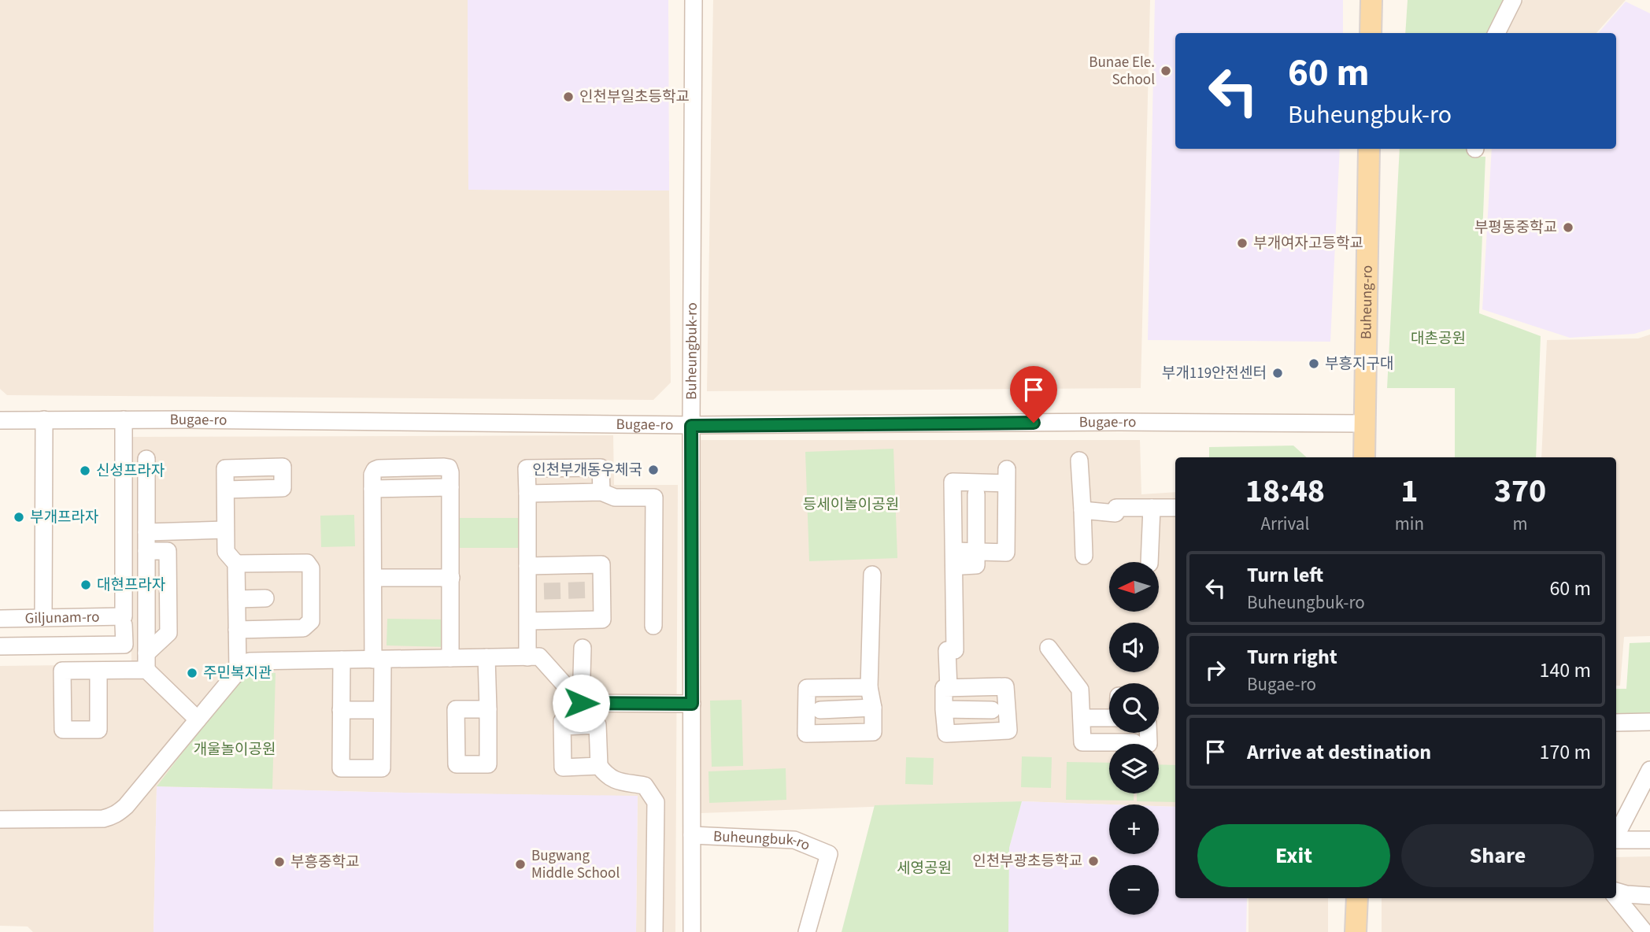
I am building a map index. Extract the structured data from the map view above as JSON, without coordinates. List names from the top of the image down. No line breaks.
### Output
{"streets":{"main road":["Buheung-ro"],"street":["Buheungbuk-ro","Bugae-ro","Giljunam-ro"]},"crossings":[["Buheung-ro","Bugae-ro"],["Buheungbuk-ro","Bugae-ro"]],"parks":["대촌공원","등세이놀이공원","개울놀이공원","세영공원"],"places":["Bunae Ele. School","인천부일초등학교","부평동중학교","부개여자고등학교","부흥지구대","부개119안전센터","인천부개동우체국","신성프라자","부개프라자","대현프라자","주민복지관","인천부광초등학교","부흥중학교","Bugwang Middle School"],"north":"left","page":{"turn":["60 m","Buheungbuk-ro"],"eta":["18:48","Arrival","1","min","370","m"],"list":[{"name":"Turn left","note":"Buheungbuk-ro","value":"60 m"},{"name":"Turn right","note":"Bugae-ro","value":"140 m"},{"name":"Arrive at destination","value":"170 m"}],"map_buttons":["+","−"],"buttons":["Exit","Share"]}}
